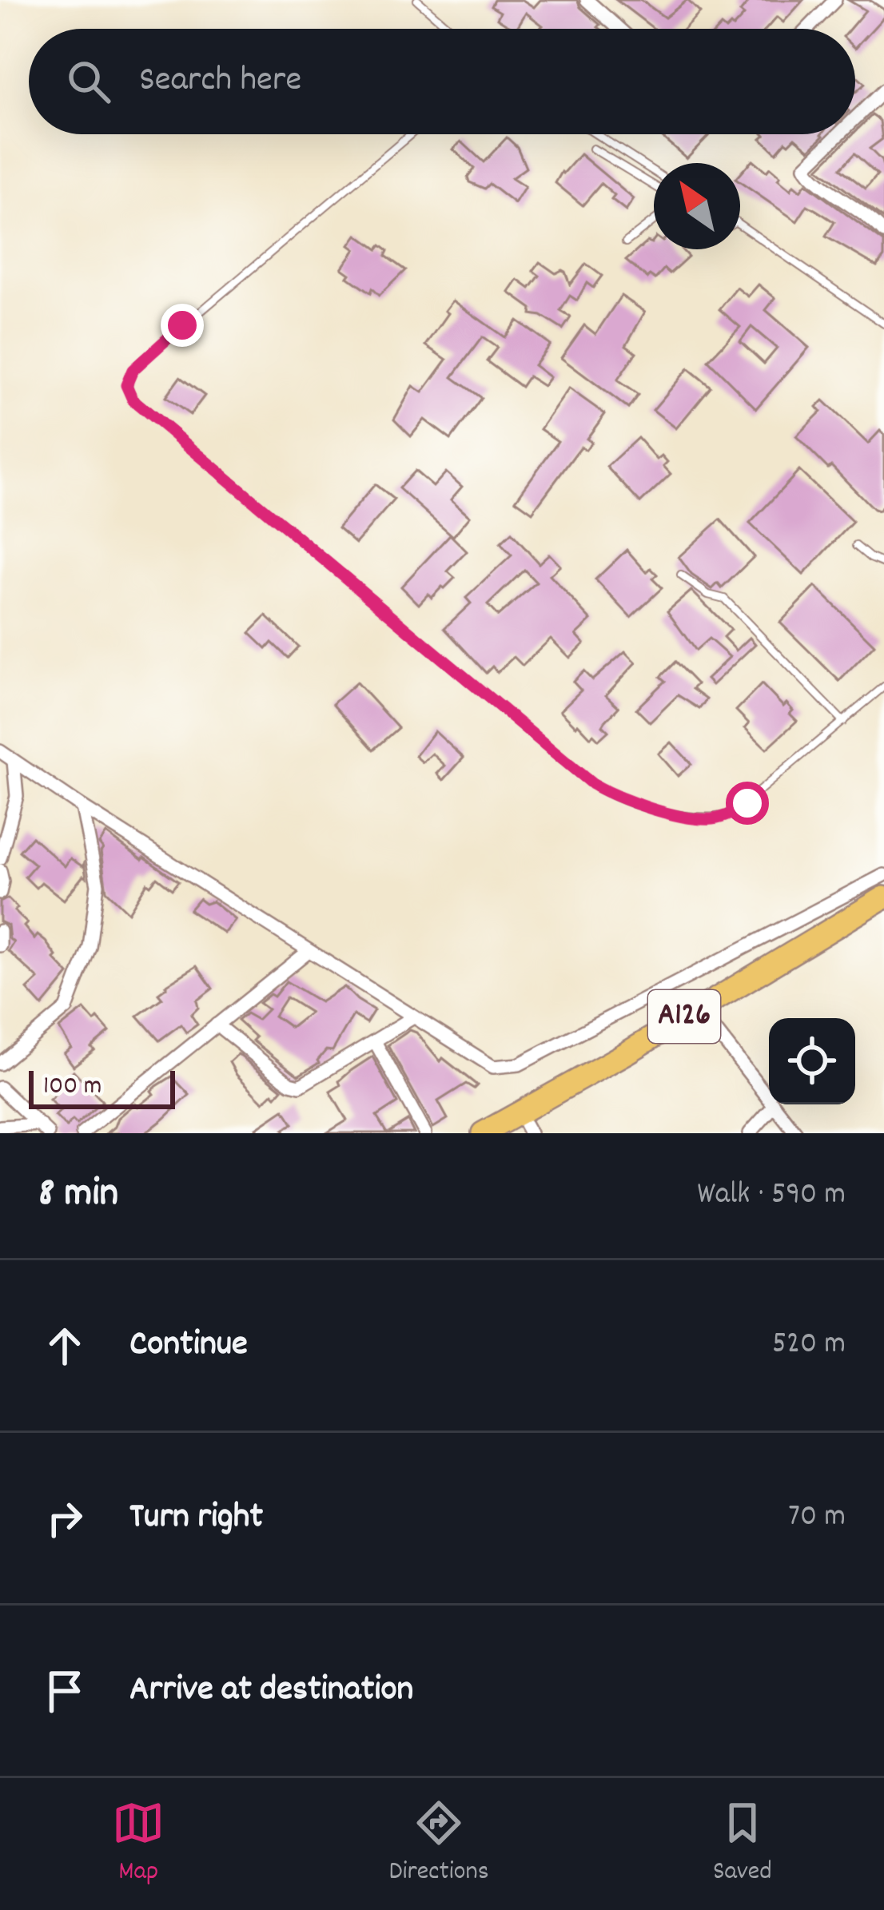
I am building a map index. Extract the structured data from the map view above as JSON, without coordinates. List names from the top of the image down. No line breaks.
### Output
{"streets":{"highway":["A126"]},"scale_bar":"100 m","north":"top left","page":{"search":"Search here","scale":"100 m","heading":["8 min","Walk · 590 m"],"list":[["Continue","520 m"],["Turn right","70 m"],"Arrive at destination"],"nav":["Map","Directions","Saved"]}}
